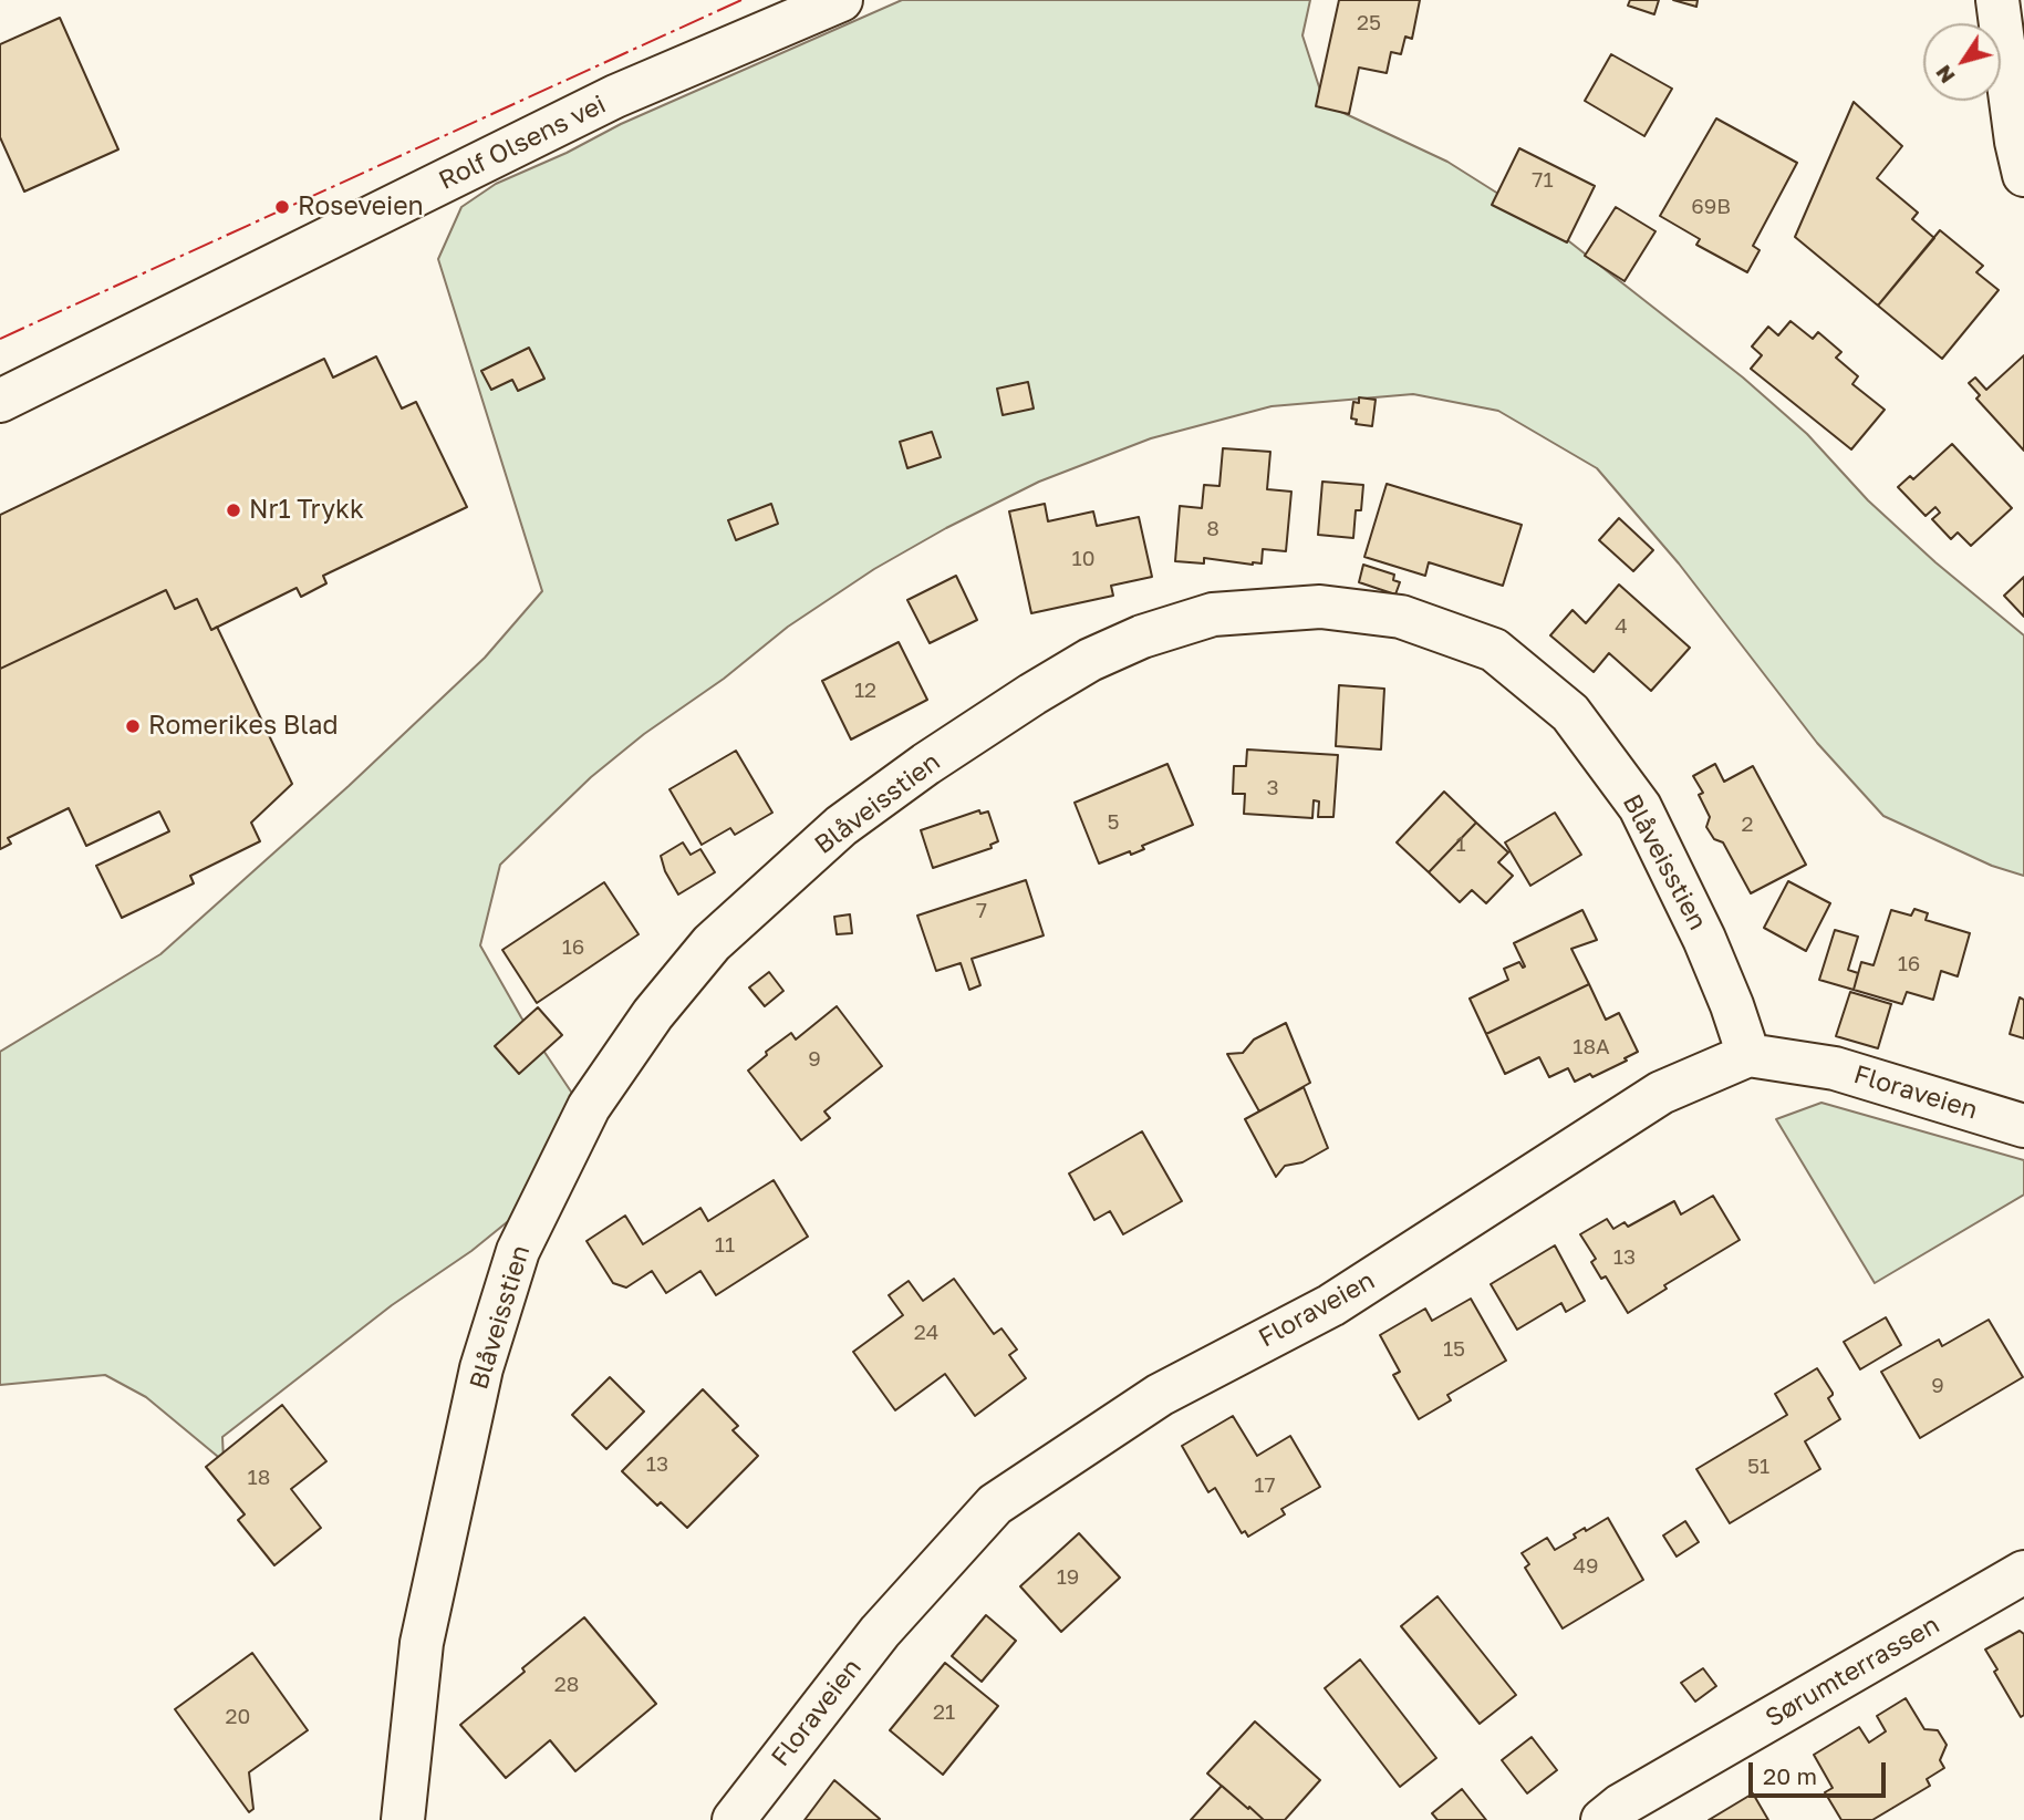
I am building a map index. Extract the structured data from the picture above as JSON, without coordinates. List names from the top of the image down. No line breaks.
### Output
{"streets":{"street":["Rolf Olsens vei","Blåveisstien","Floraveien","Sørumterrassen"]},"crossings":[["Blåveisstien","Floraveien"]],"places":["Roseveien","Nr1 Trykk","Romerikes Blad"],"house_numbers":["25","71","69B","8","10","4","12","3","5","2","1","7","16","16","18A","9","11","13","24","15","9","13","51","18","17","49","19","28","21","20"],"scale_bar":"20 m","north":"bottom left"}
